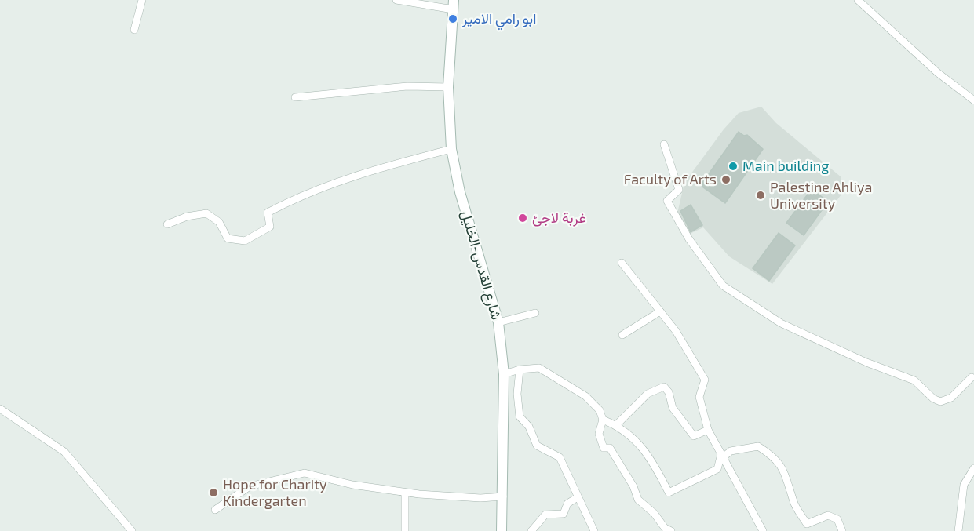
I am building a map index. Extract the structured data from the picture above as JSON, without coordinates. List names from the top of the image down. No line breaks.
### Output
{"streets":{"main road":["شارع القدس-الخليل"]},"places":["ابو رامي الامير","Main building","Faculty of Arts","Palestine Ahliya University","غربة لاجئ","Hope for Charity Kindergarten"]}
